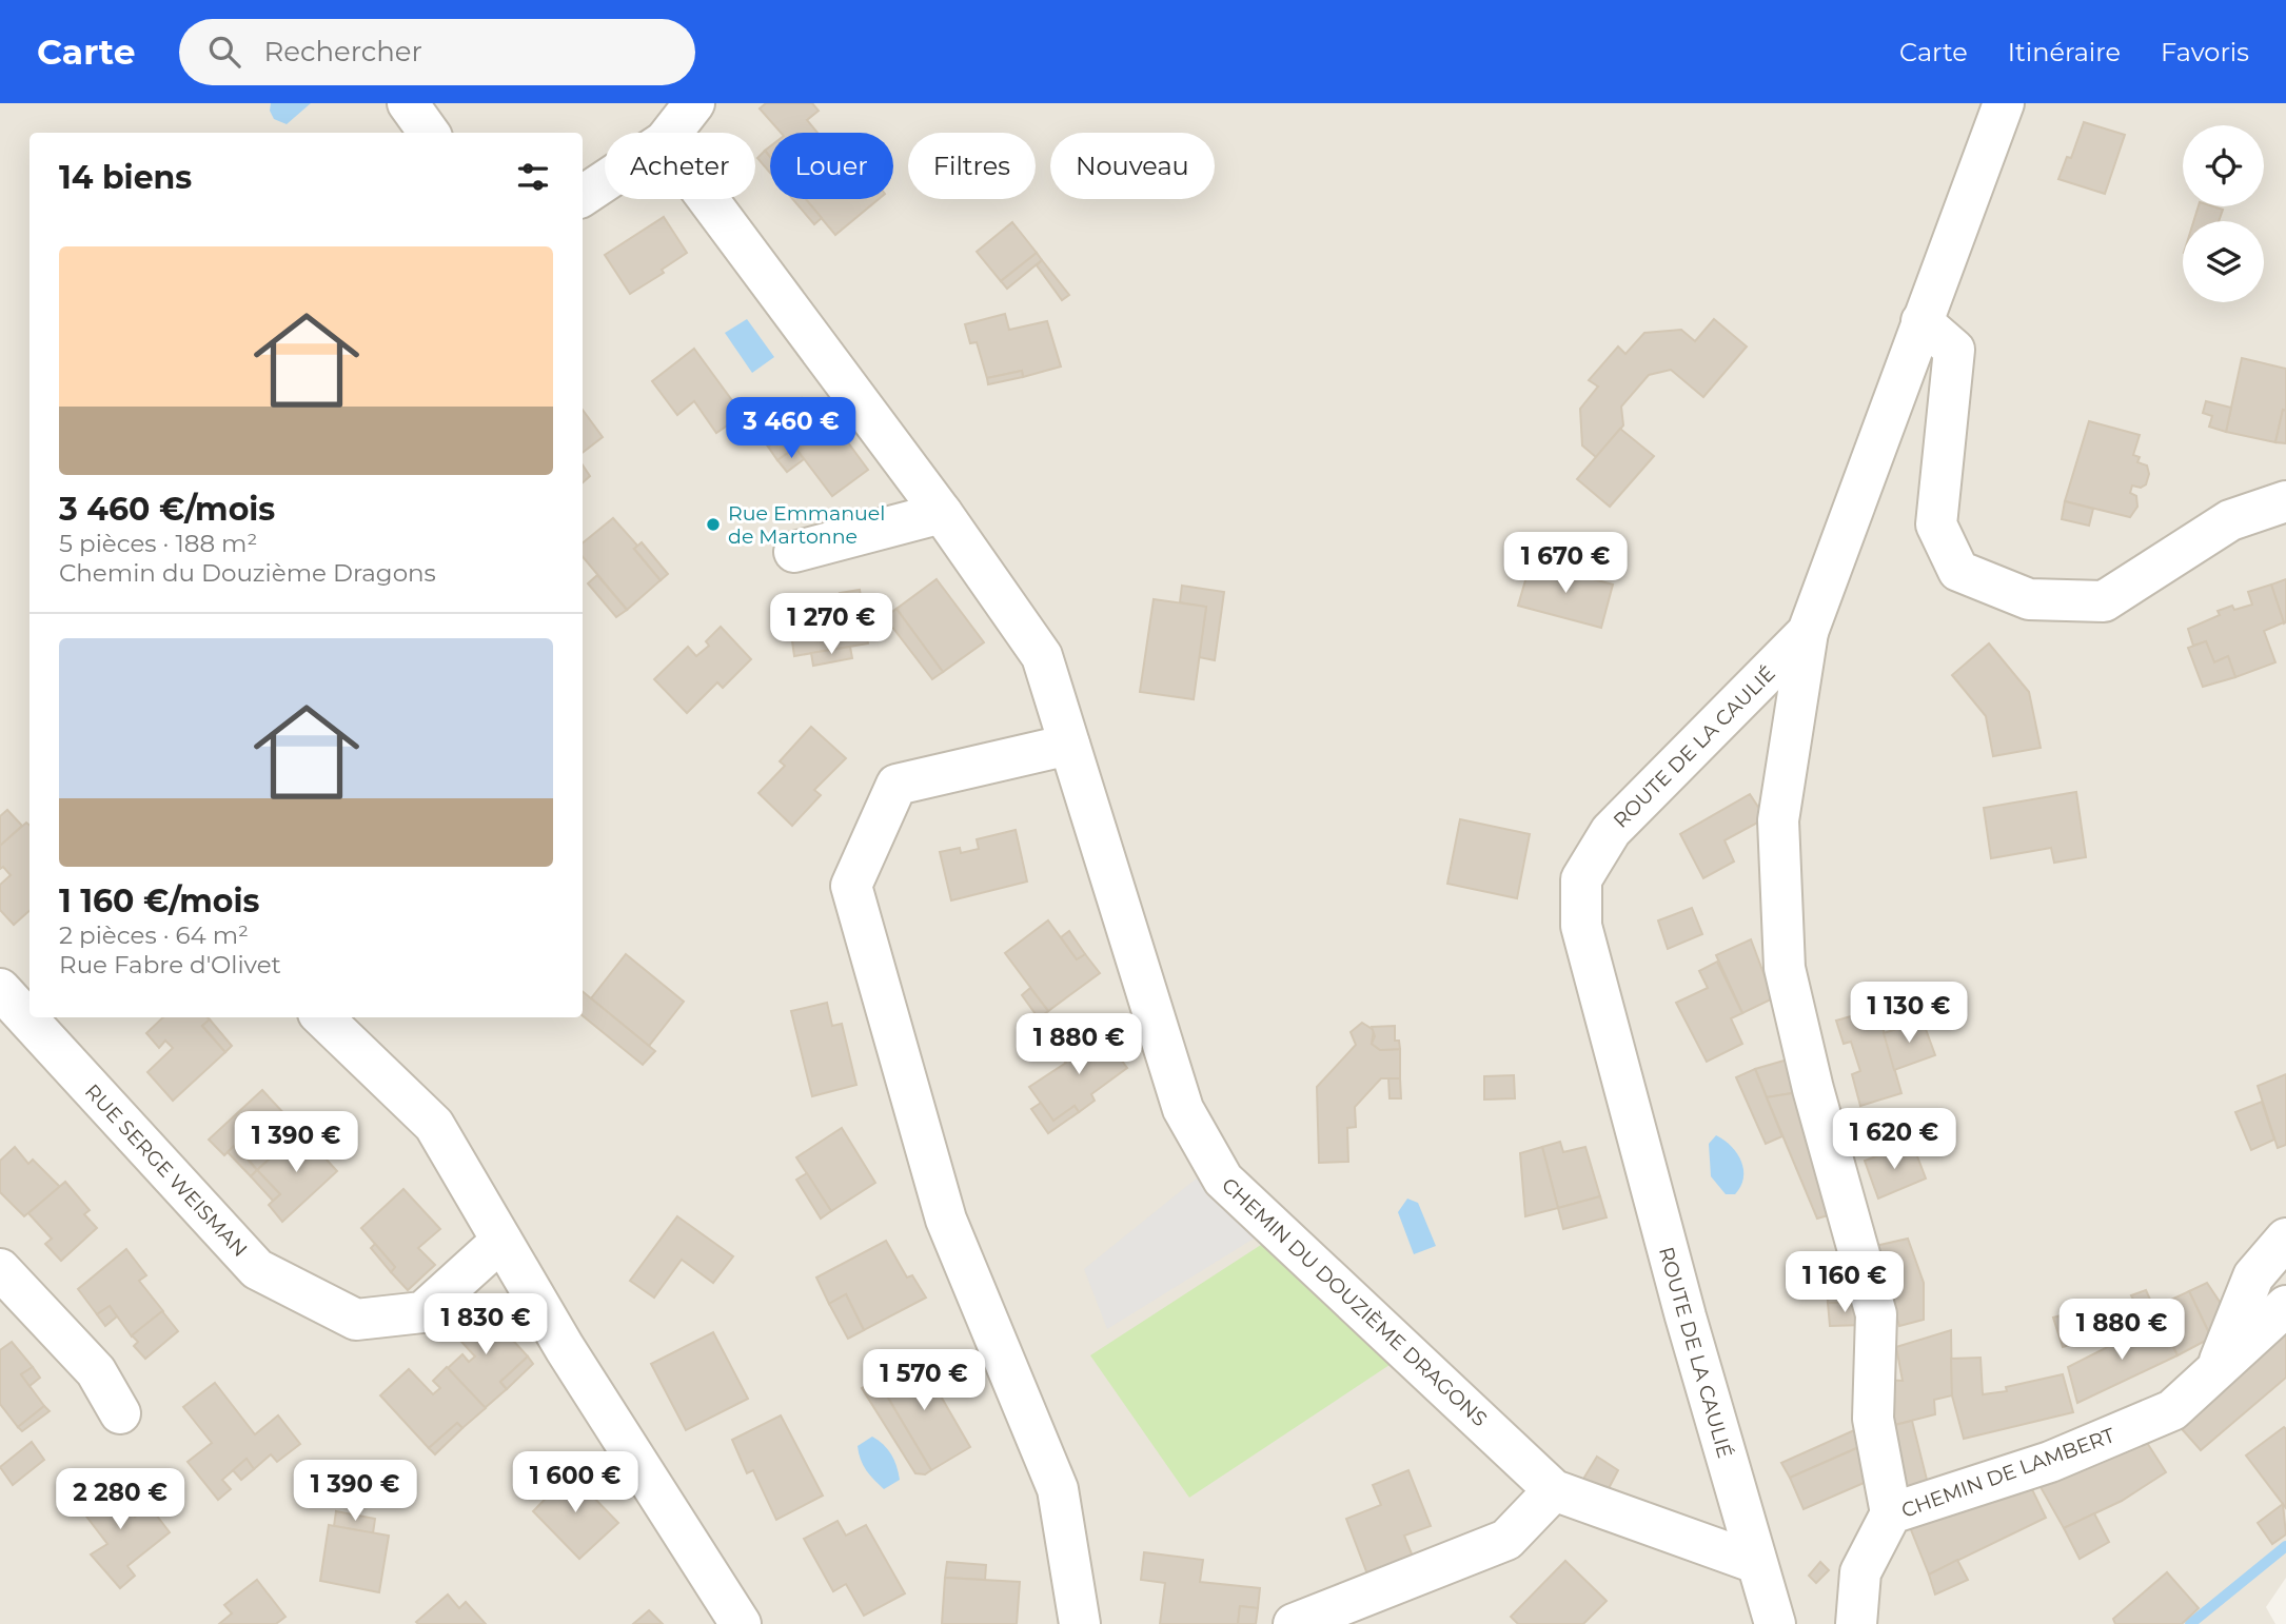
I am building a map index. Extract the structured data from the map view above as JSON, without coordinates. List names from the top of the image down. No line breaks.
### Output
{"streets":{"street":["ROUTE DE LA CAULIÉ","RUE SERGE WEISMAN","CHEMIN DU DOUZIÈME DRAGONS","CHEMIN DE LAMBERT"]},"crossings":[["ROUTE DE LA CAULIÉ","CHEMIN DU DOUZIÈME DRAGONS"]],"places":["Rue Emmanuel de Martonne"],"page":{"header":"Carte","search":"Rechercher","nav":["Carte","Itinéraire","Favoris"],"chip":["Acheter","Louer","Filtres","Nouveau"],"heading":"14 biens","list":[{"name":"3 460 €/mois","note":"5 pièces · 188 m² · Chemin du Douzième Dragons"},{"name":"1 160 €/mois","note":"2 pièces · 64 m² · Rue Fabre d'Olivet"}],"price":["3 460 €","1 670 €","1 270 €","1 130 €","1 880 €","1 620 €","1 390 €","1 160 €","1 830 €","1 880 €","1 570 €","1 600 €","1 390 €","2 280 €"]}}
